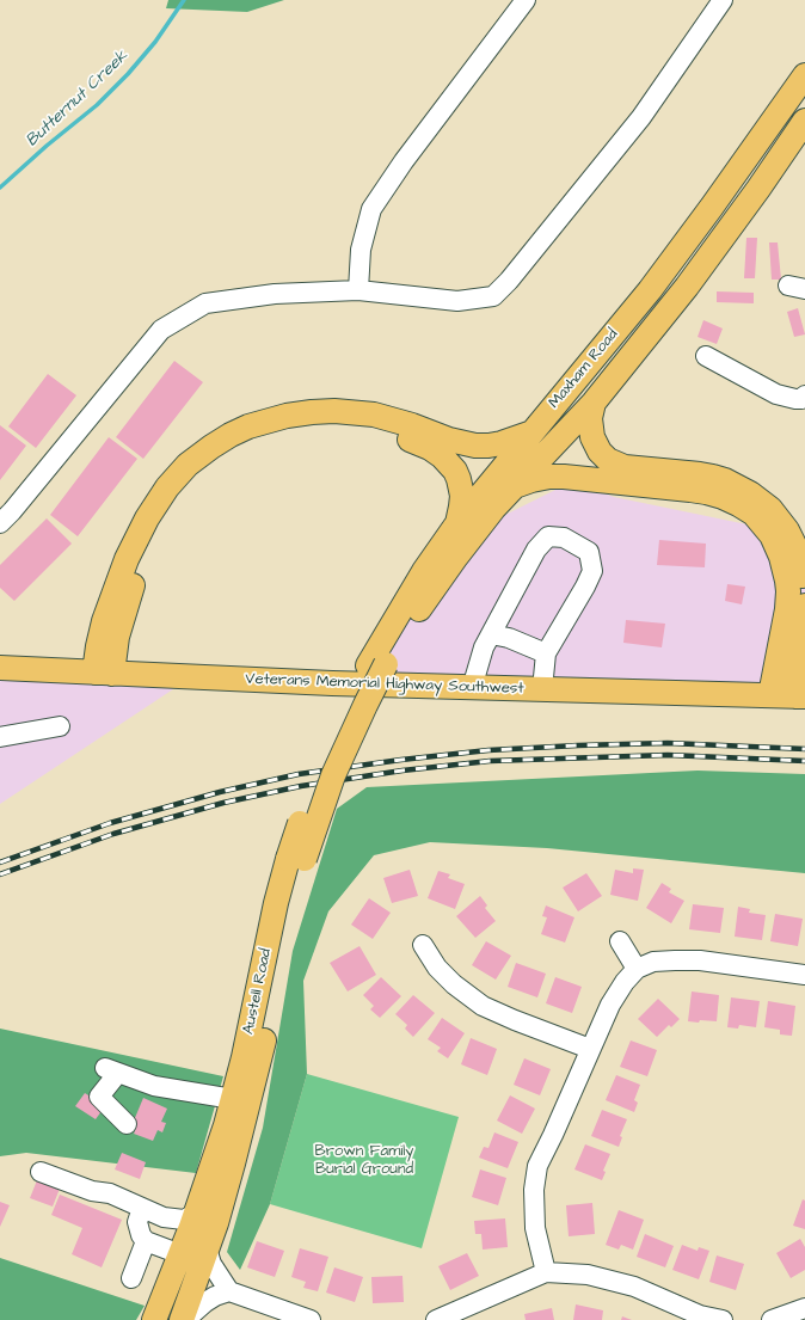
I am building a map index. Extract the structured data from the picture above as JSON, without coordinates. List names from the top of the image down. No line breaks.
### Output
{"streets":{"main road":["Maxham Road","Veterans Memorial Highway Southwest","Austell Road"]},"crossings":[["Maxham Road","Austell Road"]],"water":["Butternut Creek"],"parks":["Brown Family Burial Ground"]}
